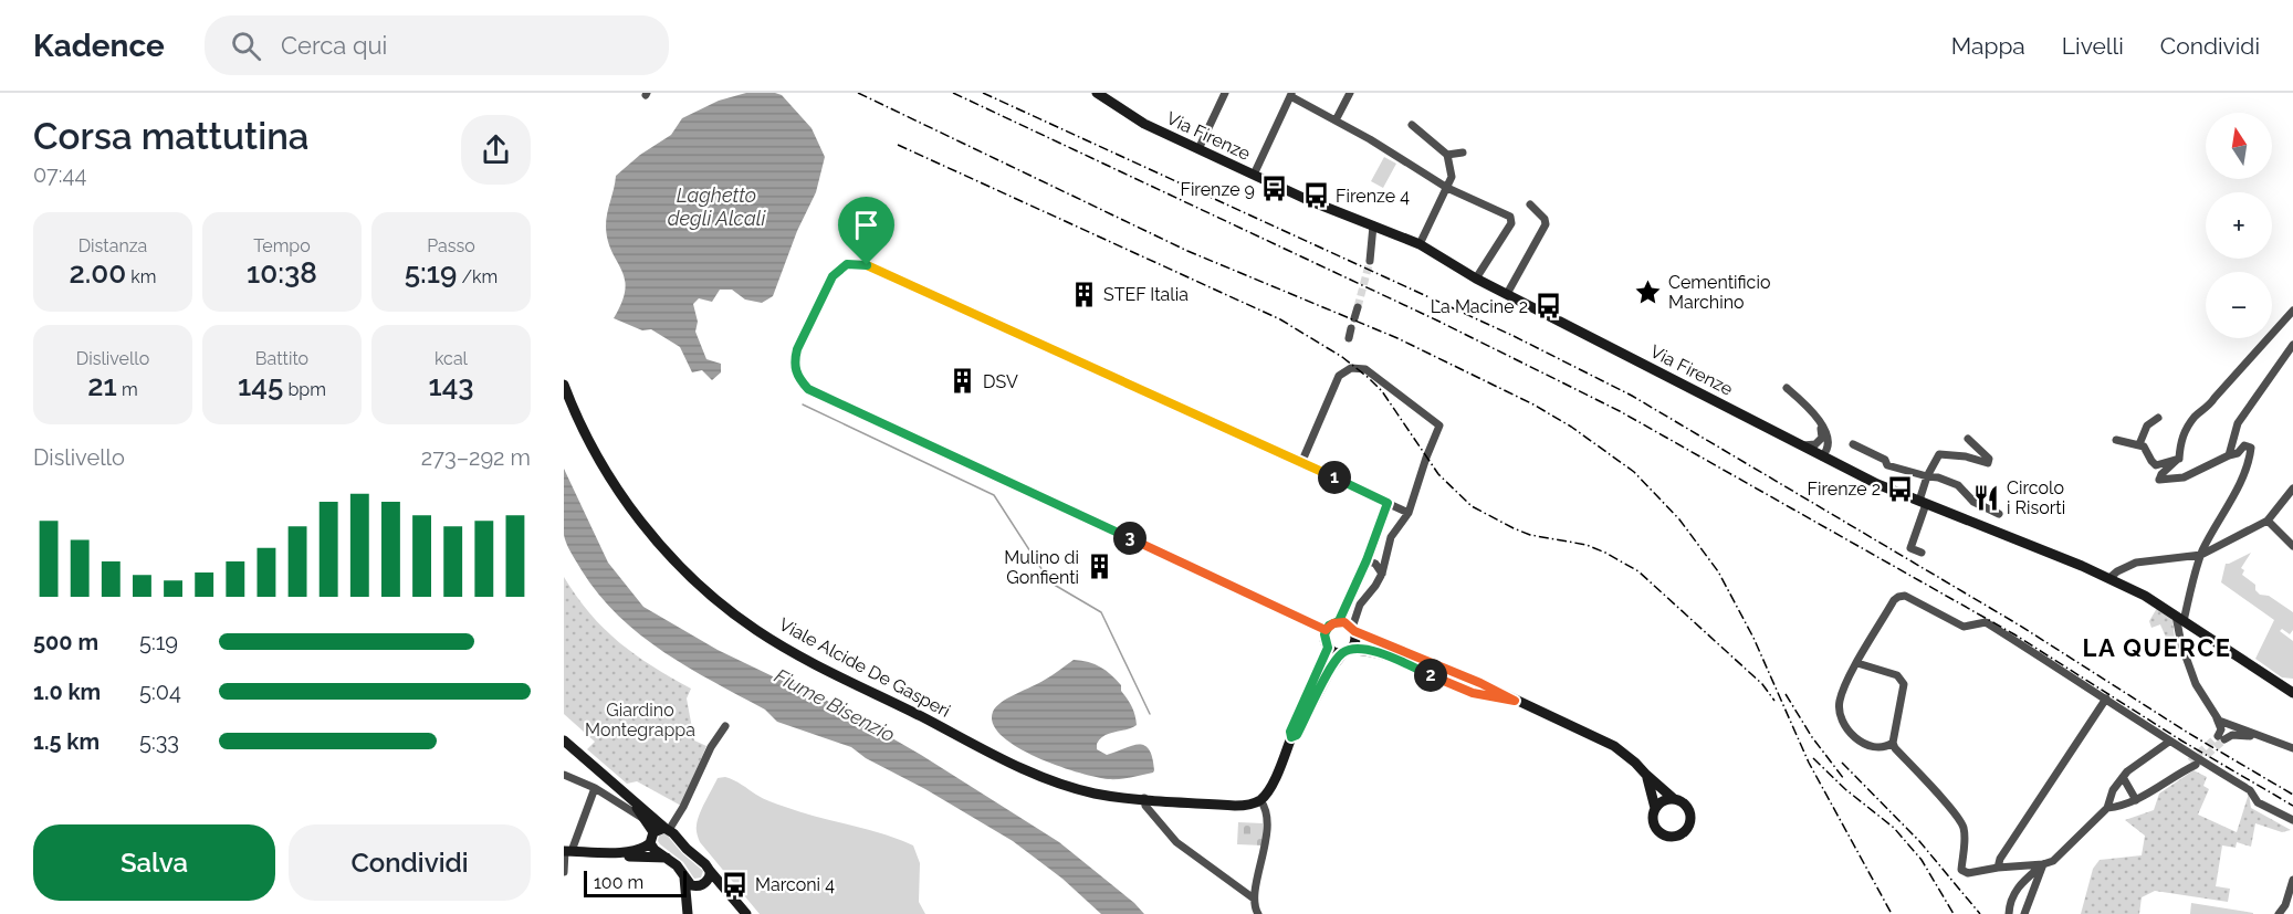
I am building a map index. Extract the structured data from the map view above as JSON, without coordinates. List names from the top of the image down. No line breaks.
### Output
{"streets":{"street":["Via Firenze","Viale Alcide De Gasperi"]},"districts":["LA QUERCE"],"water":["Laghetto degli Alcali","Fiume Bisenzio"],"parks":["Giardino Montegrappa"],"places":{"bus stop":["Firenze 9","Firenze 4","La Macine 2","Firenze 2","Marconi 4"],"place":["Cementificio Marchino"],"building":["STEF Italia","DSV","Mulino di Gonfienti"],"restaurant":["Circolo i Risorti"]},"scale_bar":"100 m","north":"top","page":{"header":"Kadence","search":"Cerca qui","nav":["Mappa","Livelli","Condividi"],"heading":["Corsa mattutina","07:44"],"map_buttons":["+","−"],"stats":[["Distanza","2.00 km"],["Tempo","10:38"],["Passo","5:19 /km"],["Dislivello","21 m"],["Battito","145 bpm"],["kcal","143"]],"chart":["Dislivello","273–292 m"],"pins":["1","3","2"],"list":[{"name":"500 m","note":"5:19"},{"name":"1.0 km","note":"5:04"},{"name":"1.5 km","note":"5:33"}],"buttons":["Salva","Condividi"],"scale":"100 m"}}
